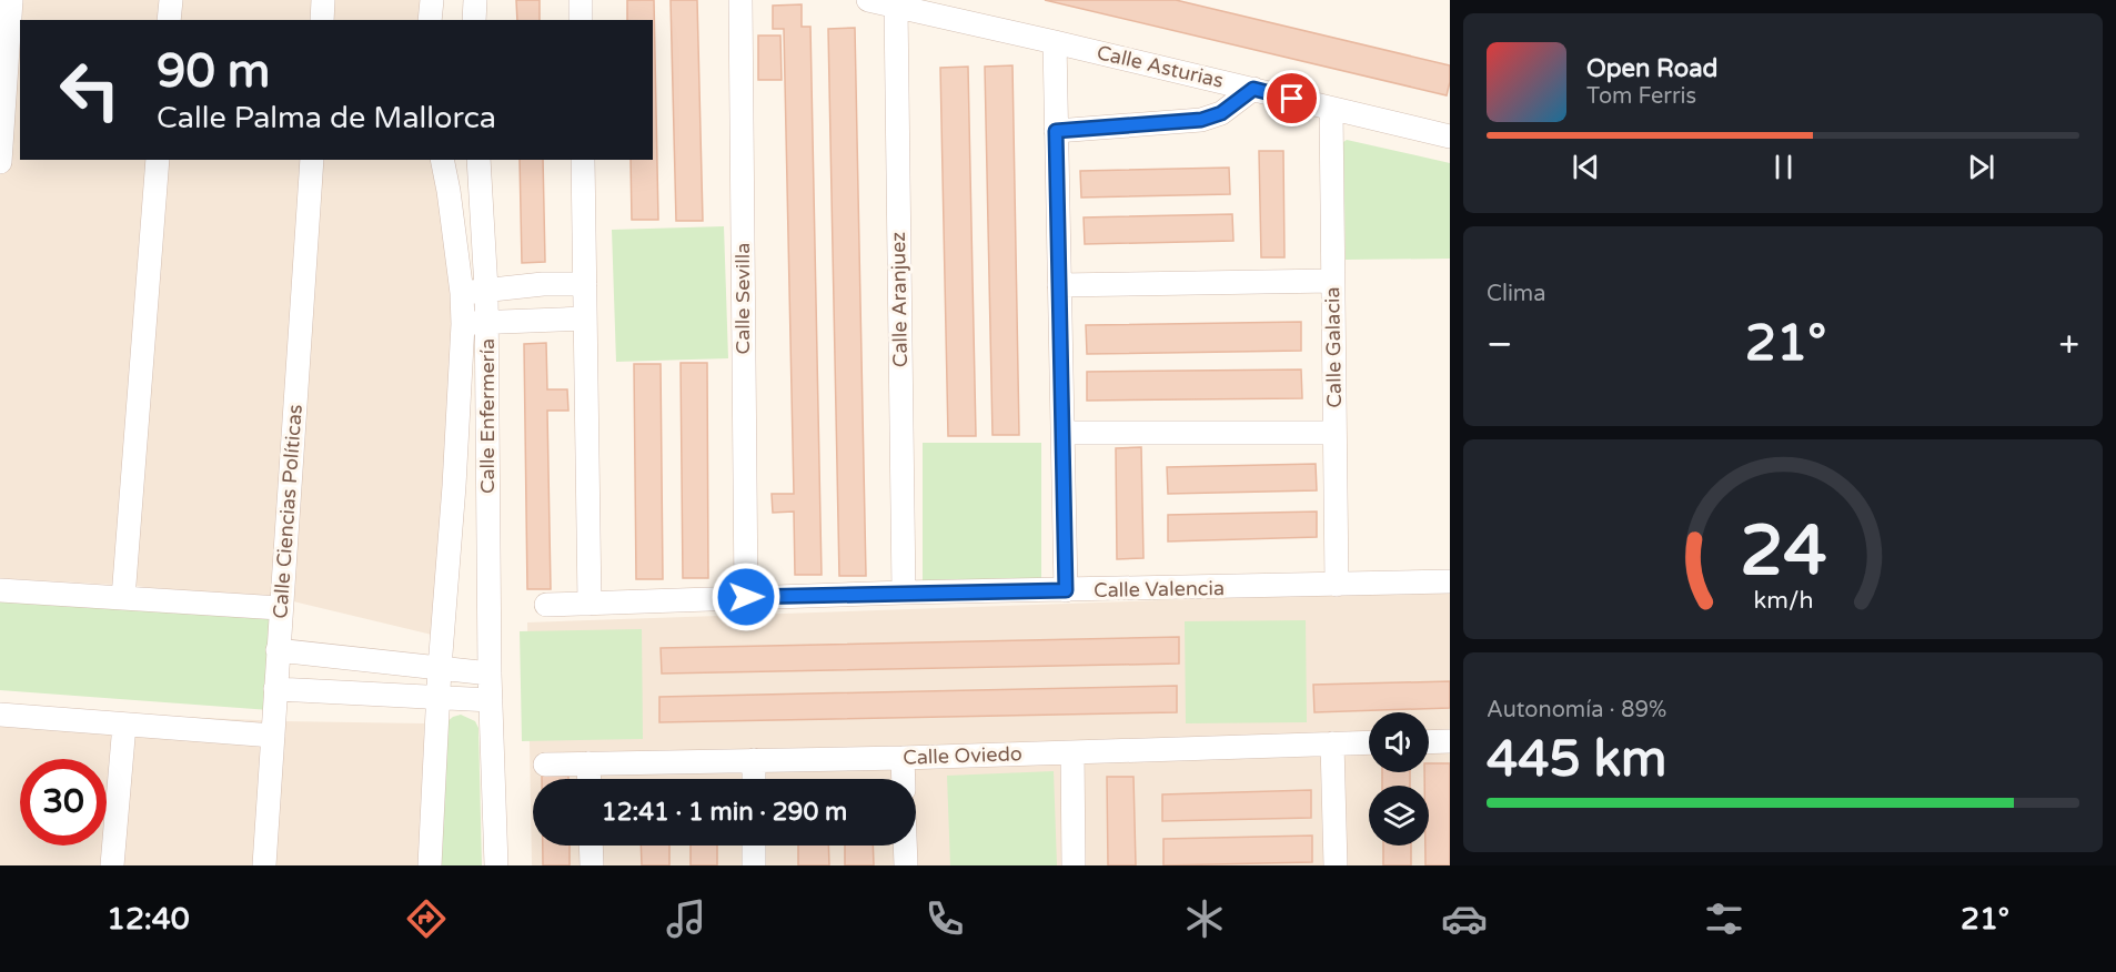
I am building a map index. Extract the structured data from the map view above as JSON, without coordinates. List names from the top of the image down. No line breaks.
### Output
{"streets":{"street":["Calle Asturias","Calle Sevilla","Calle Aranjuez","Calle Galacia","Calle Enfermería","Calle Ciencias Políticas","Calle Valencia","Calle Oviedo"]},"crossings":[["Calle Asturias","Calle Aranjuez"],["Calle Asturias","Calle Galacia"],["Calle Sevilla","Calle Valencia"],["Calle Aranjuez","Calle Valencia"],["Calle Galacia","Calle Valencia"]],"page":{"turn":["90 m","Calle Palma de Mallorca"],"song":["Open Road","Tom Ferris"],"tile":["Clima",["Autonomía · 89%","445 km"]],"heat":["−","21°","+"],"limit":"30","trip":"12:41 · 1 min · 290 m","tabs":["12:40","21°"],"gauge":["24","km/h"]}}
